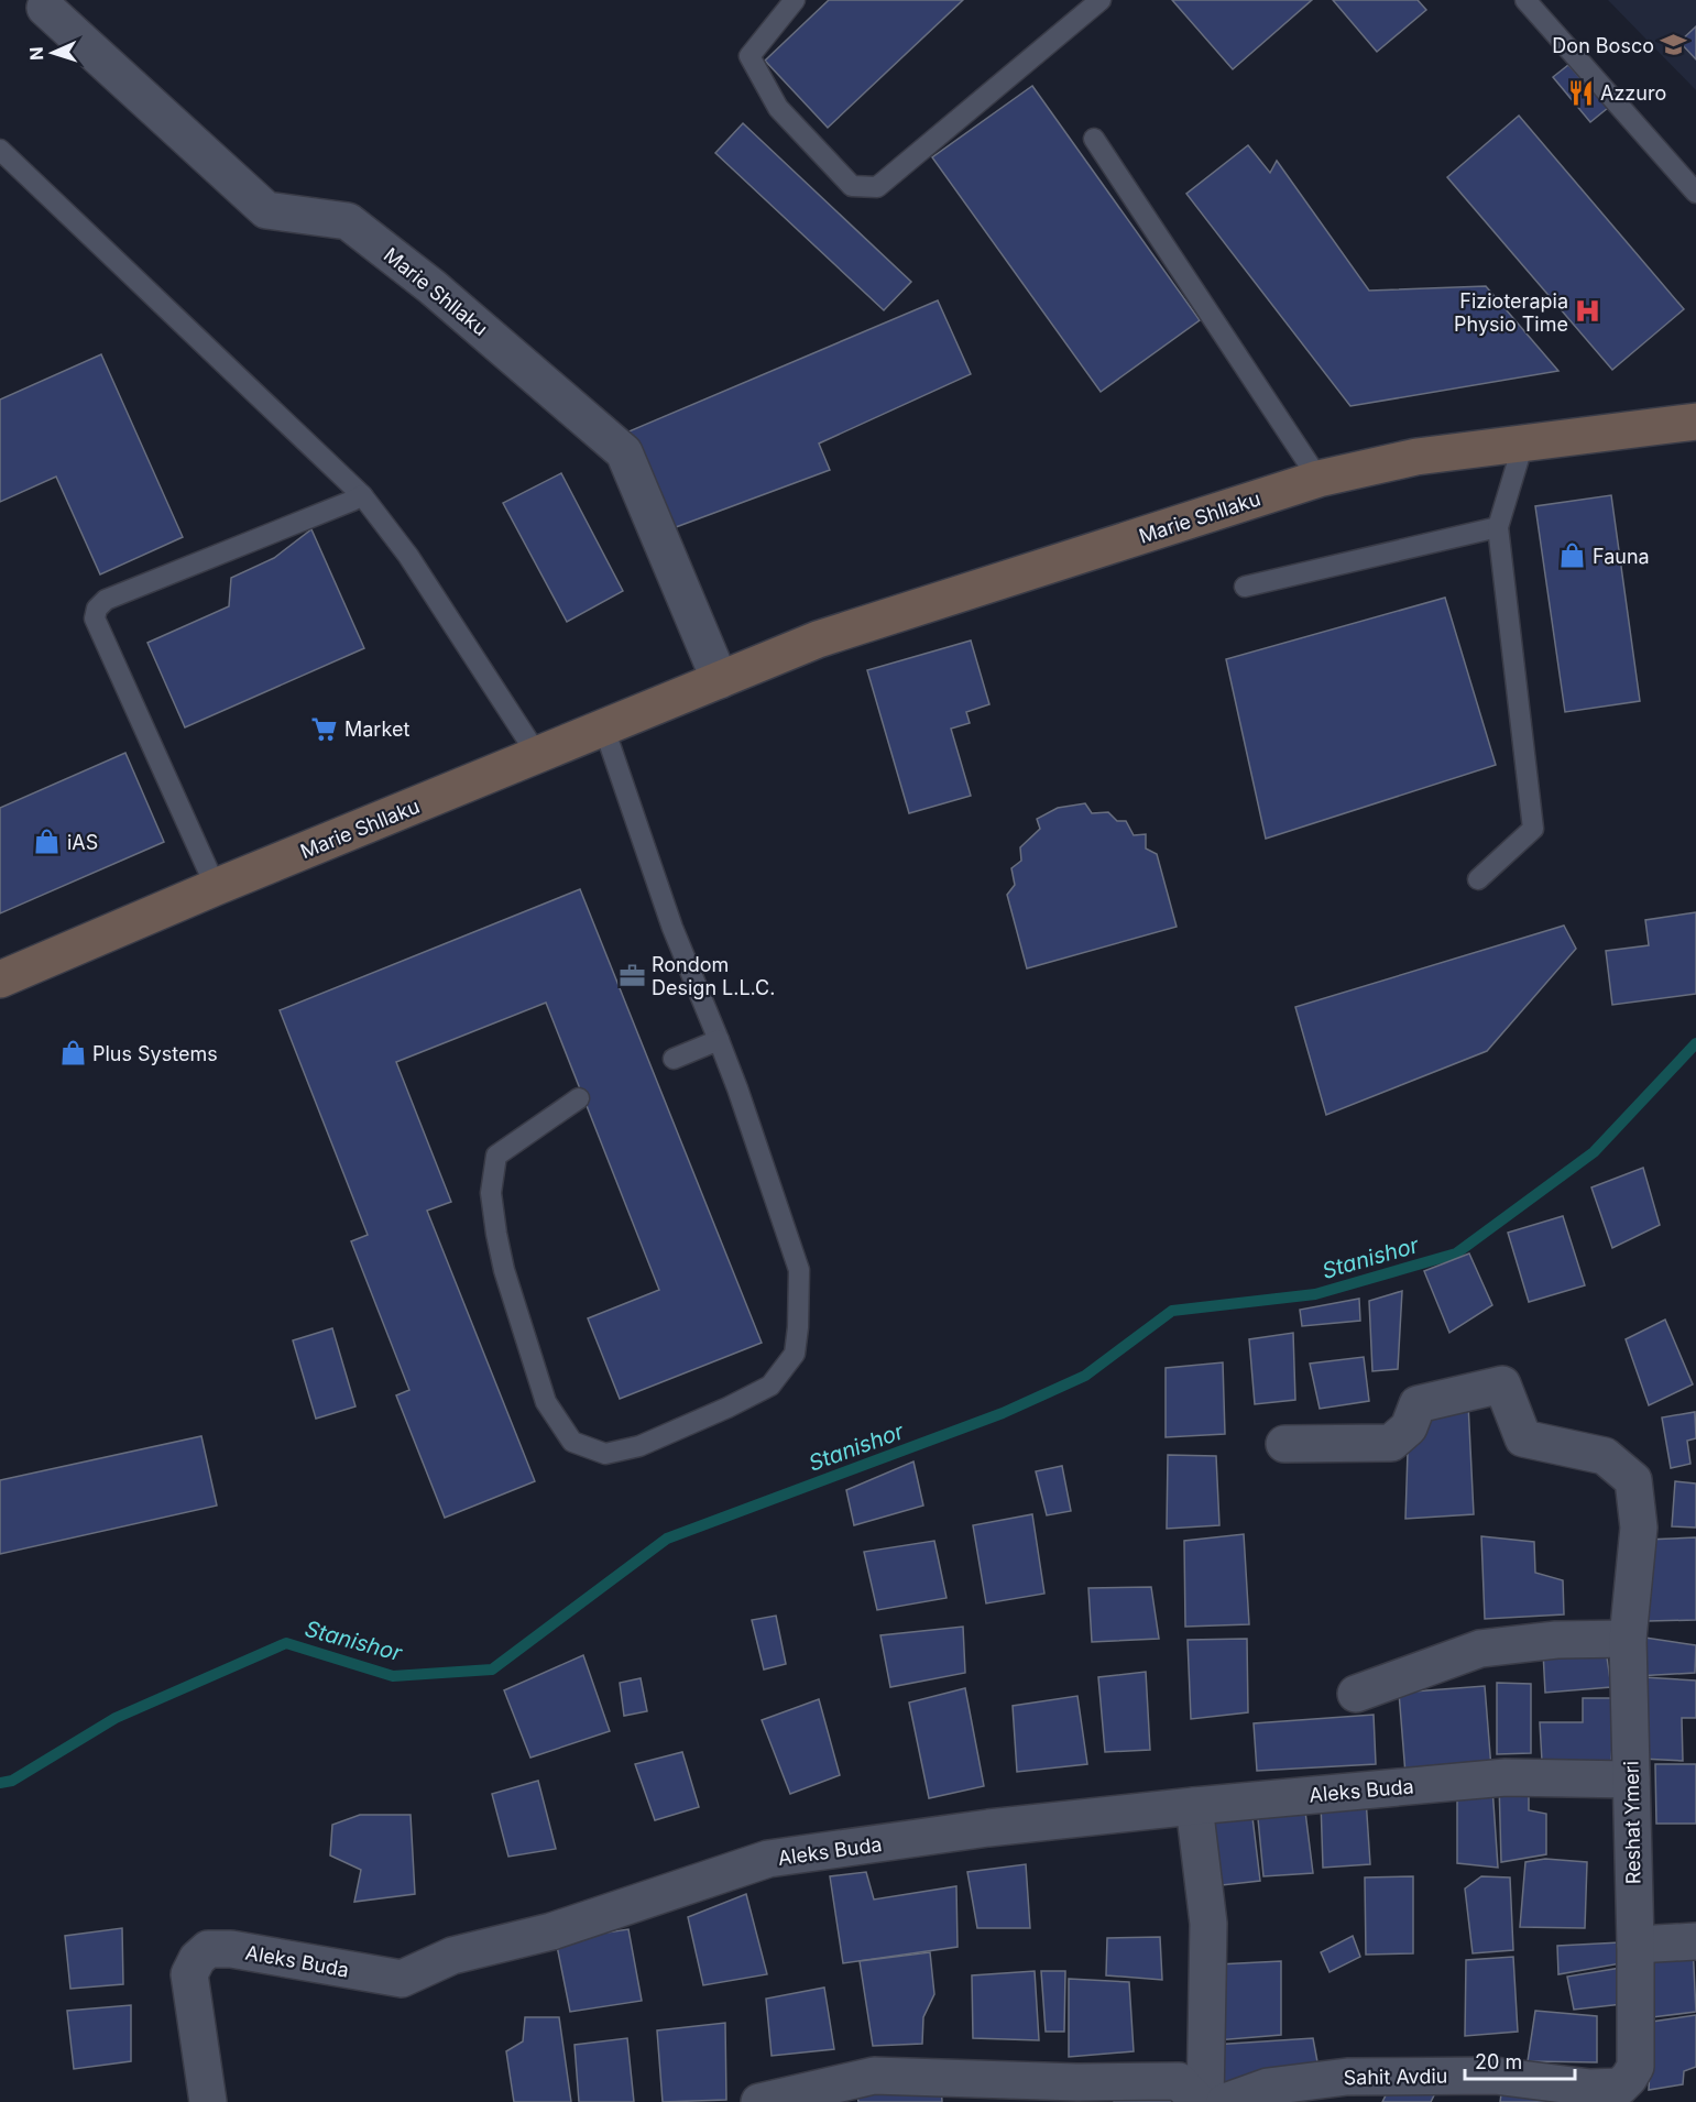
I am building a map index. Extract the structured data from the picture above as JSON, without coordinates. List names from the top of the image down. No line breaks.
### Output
{"streets":{"street":["Marie Shllaku","Aleks Buda","Reshat Ymeri","Sahit Avdiu"]},"crossings":[["Aleks Buda","Reshat Ymeri"],["Reshat Ymeri","Sahit Avdiu"]],"water":["Stanishor"],"places":{"school or university":["Don Bosco"],"restaurant":["Azzuro"],"hospital":["Fizioterapia Physio Time"],"shop":["Fauna","iAS","Plus Systems"],"supermarket":["Market"],"office":["Rondom Design L.L.C."]},"scale_bar":"20 m","north":"left"}
